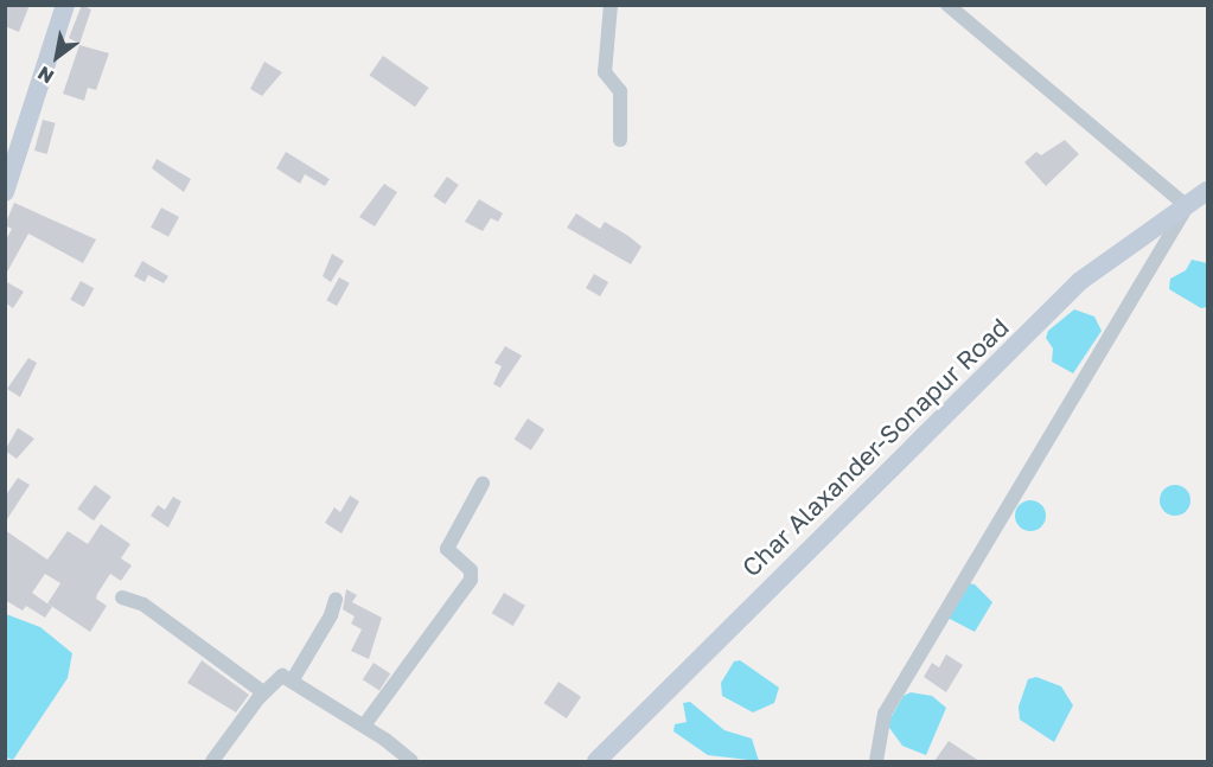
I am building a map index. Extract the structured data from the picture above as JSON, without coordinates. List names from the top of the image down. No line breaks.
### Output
{"streets":{"main road":["Char Alaxander-Sonapur Road"]},"north":"bottom left"}
